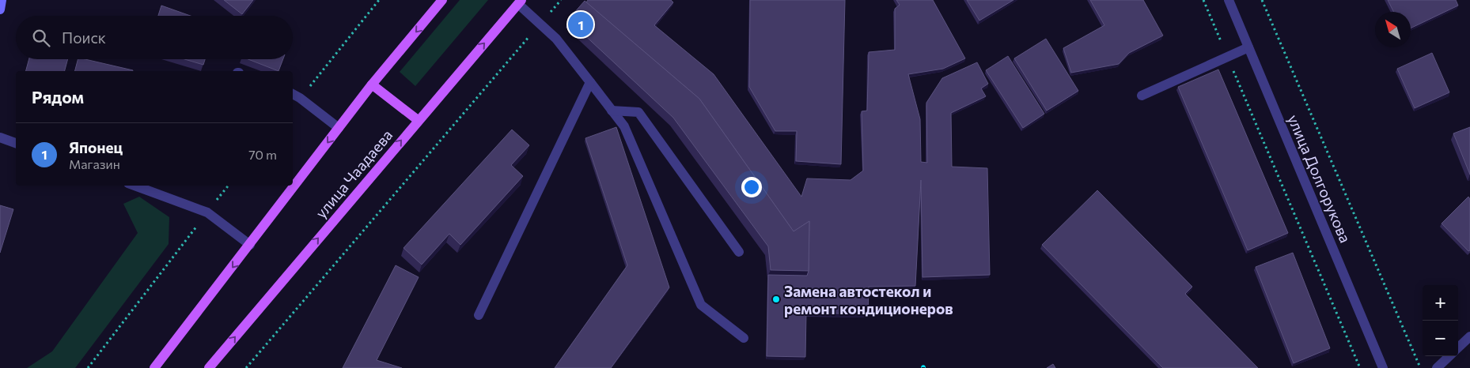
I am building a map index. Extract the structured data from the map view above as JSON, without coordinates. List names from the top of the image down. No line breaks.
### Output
{"streets":{"main road":["улица Чаадаева"],"street":["улица Долгорукова"]},"places":["Замена автостекол и ремонт кондиционеров"],"north":"top left","page":{"pins":"1","search":"Поиск","heading":"Рядом","list":[{"mark":"1","name":"Японец","note":"Магазин","value":"70 m"}],"map_buttons":["+","−"]}}
